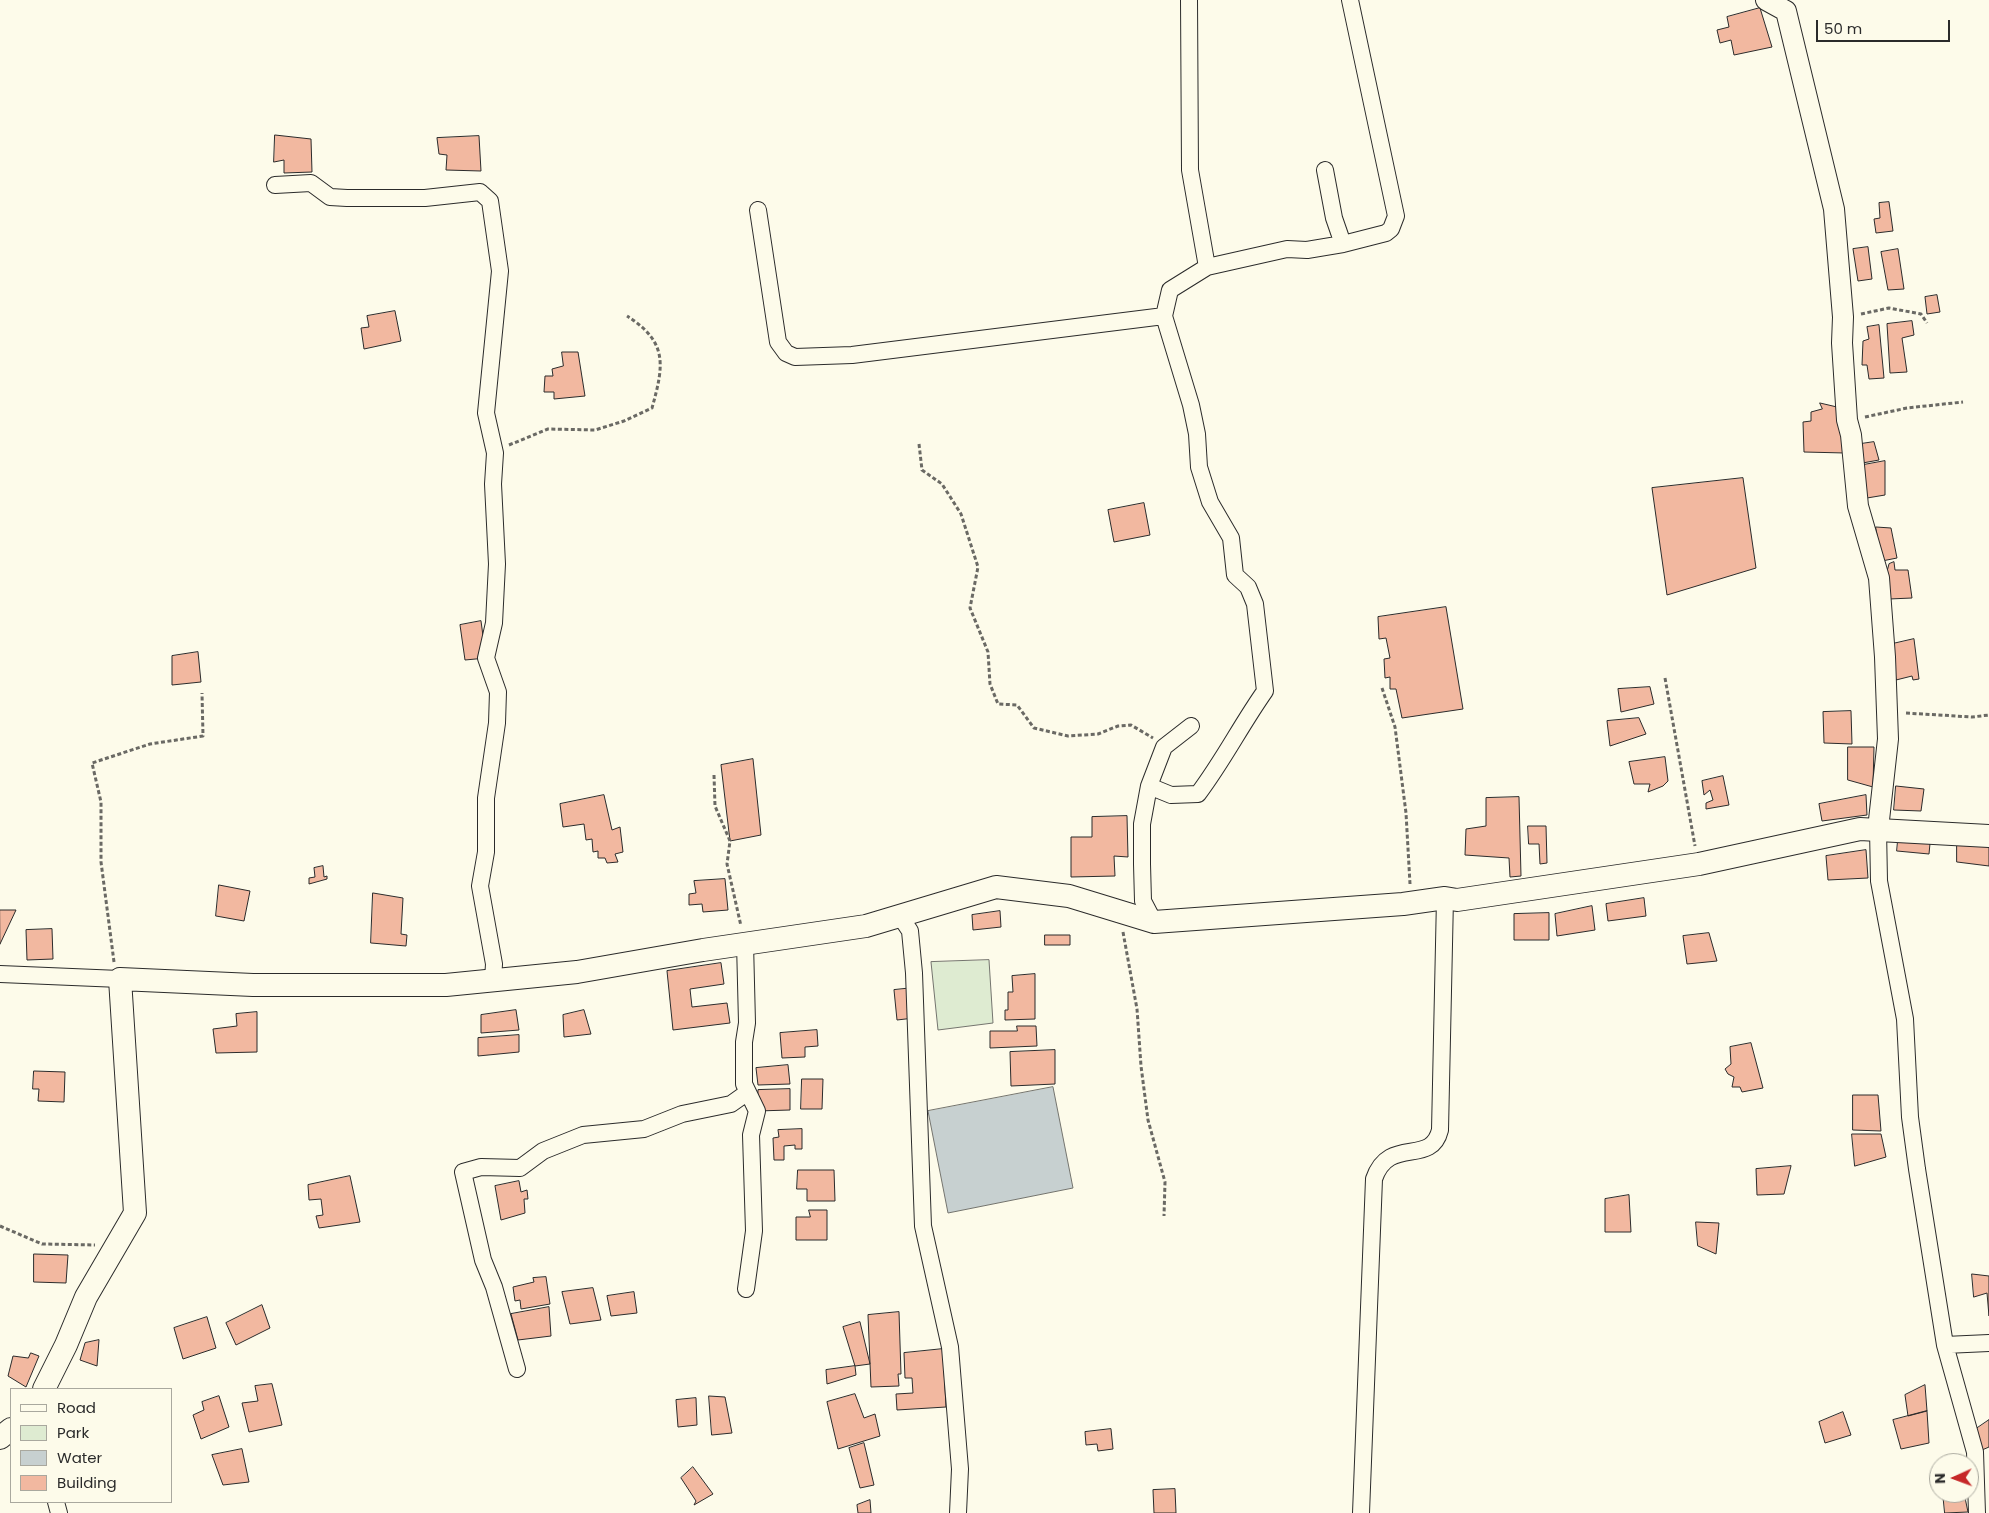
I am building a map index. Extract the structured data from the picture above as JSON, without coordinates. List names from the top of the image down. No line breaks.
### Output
{"legend":["Road","Park","Water","Building"],"scale_bar":"50 m","north":"left"}
